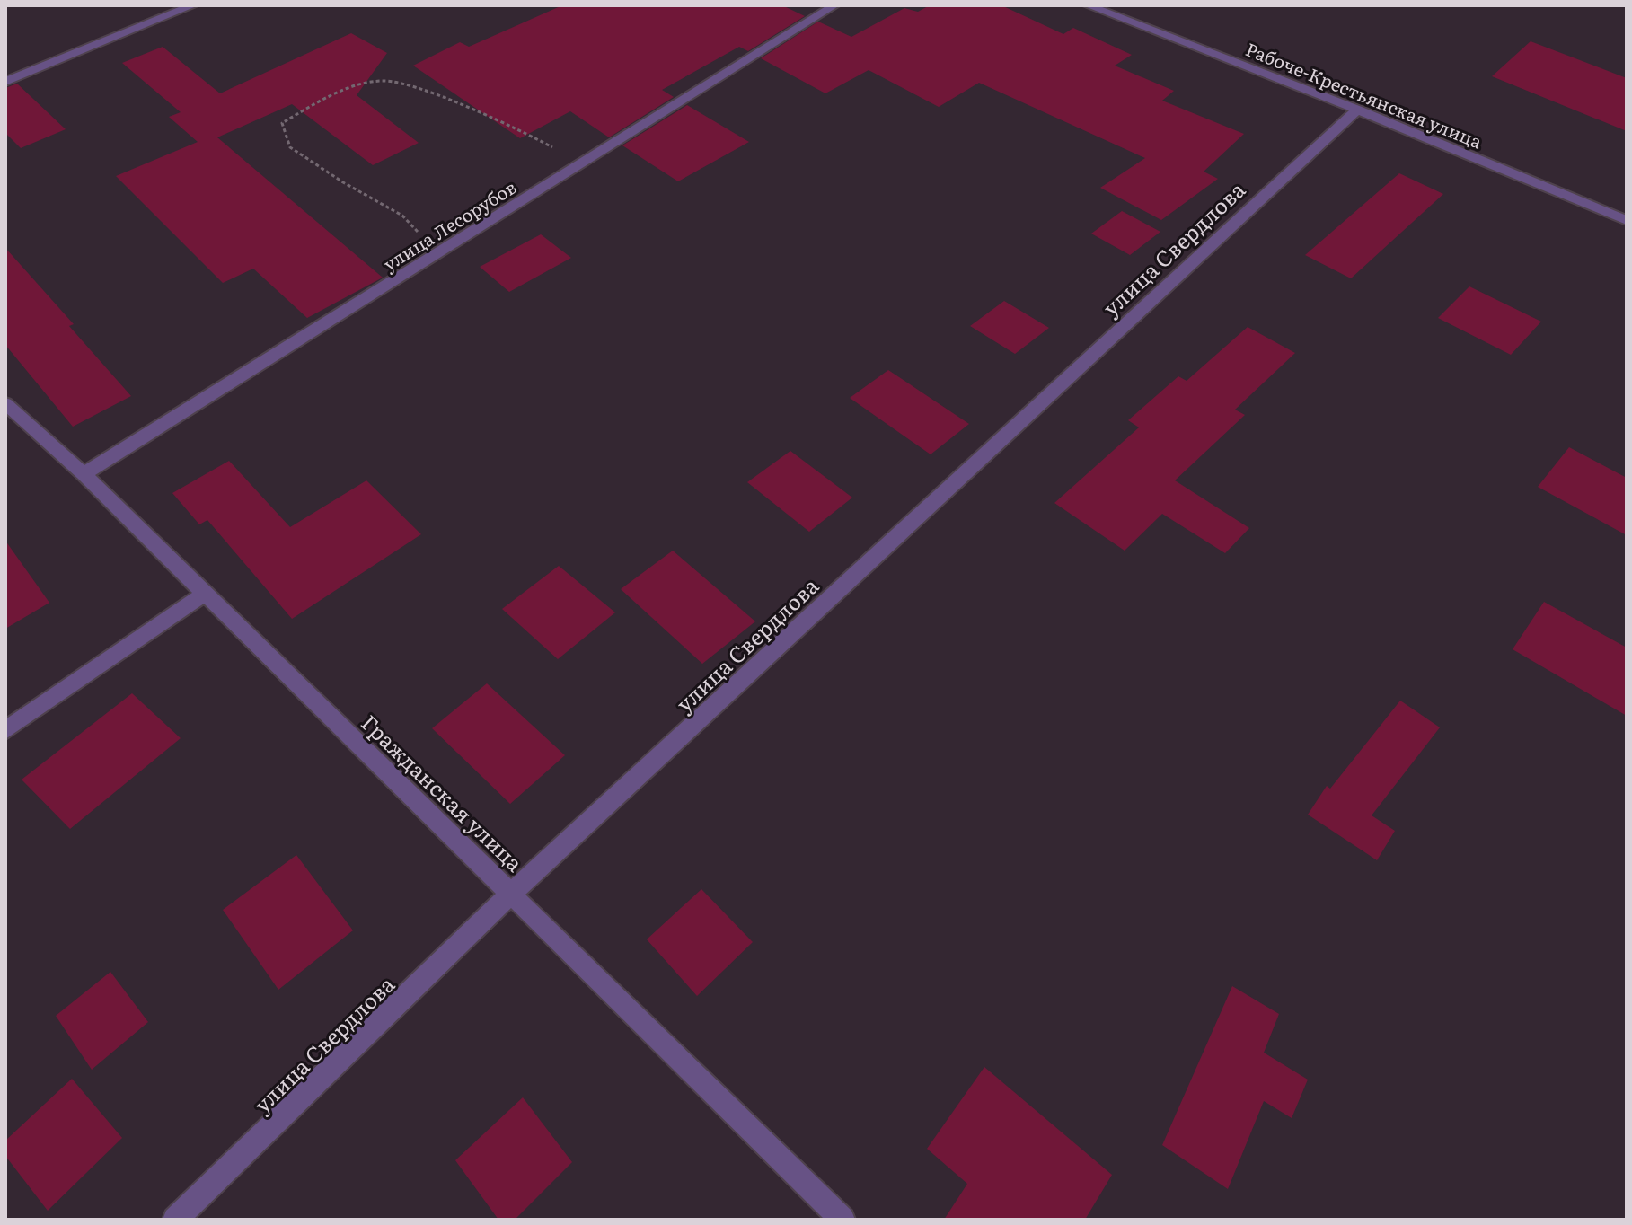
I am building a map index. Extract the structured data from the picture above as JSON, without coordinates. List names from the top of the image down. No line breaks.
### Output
{"streets":{"street":["Рабоче-Крестьянская улица","улица Лесорубов","улица Свердлова","Гражданская улица"]},"crossings":[["Рабоче-Крестьянская улица","улица Свердлова"],["улица Лесорубов","Гражданская улица"],["улица Свердлова","Гражданская улица"]]}
